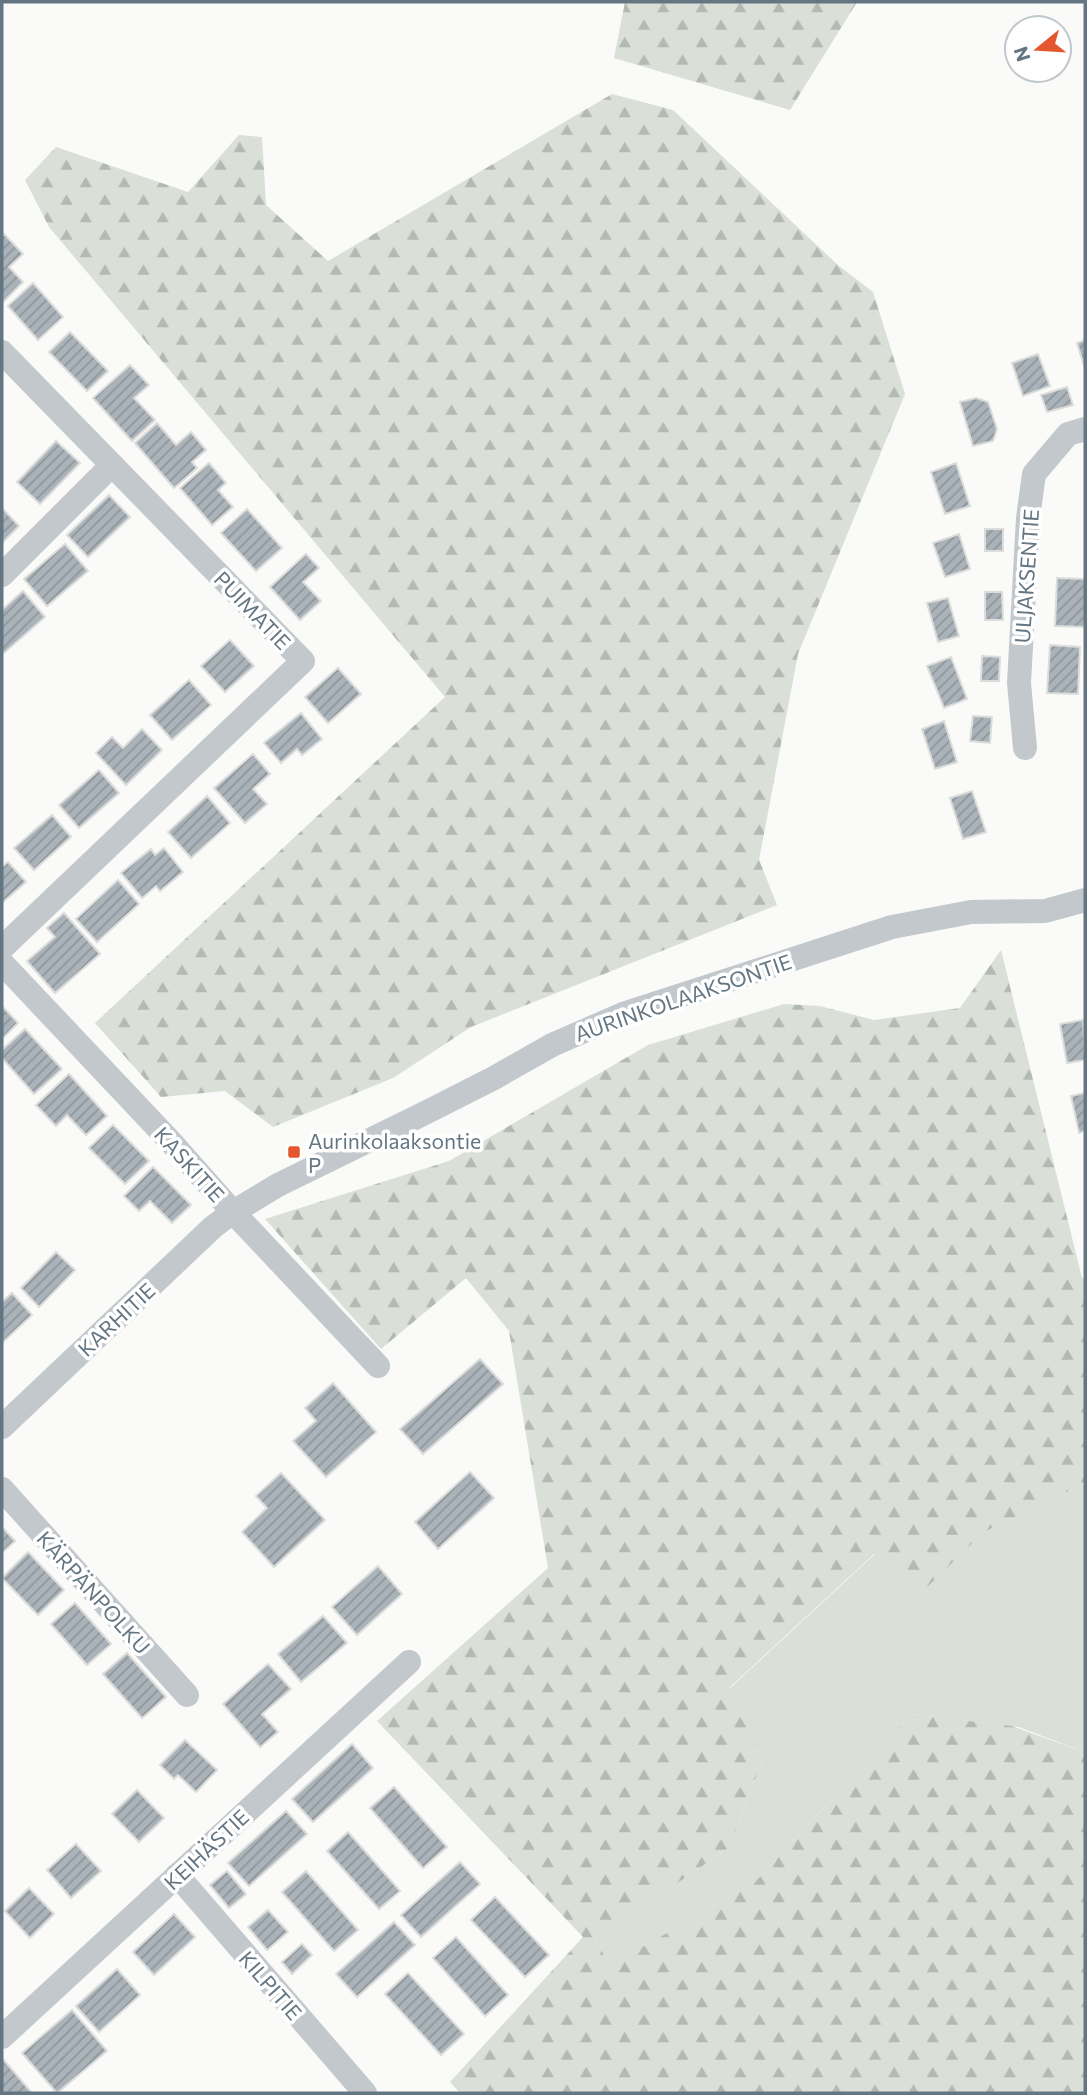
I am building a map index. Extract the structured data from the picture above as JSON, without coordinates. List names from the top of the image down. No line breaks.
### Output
{"streets":{"street":["ULJAKSENTIE","PUIMATIE","AURINKOLAAKSONTIE","KASKITIE","KARHITIE","KÄRPÄNPOLKU","KEIHÄSTIE","KILPITIE"]},"crossings":[["AURINKOLAAKSONTIE","KASKITIE"],["AURINKOLAAKSONTIE","KARHITIE"],["KASKITIE","KARHITIE"],["KEIHÄSTIE","KILPITIE"]],"places":{"transit":["Aurinkolaaksontie P"]},"north":"left"}
